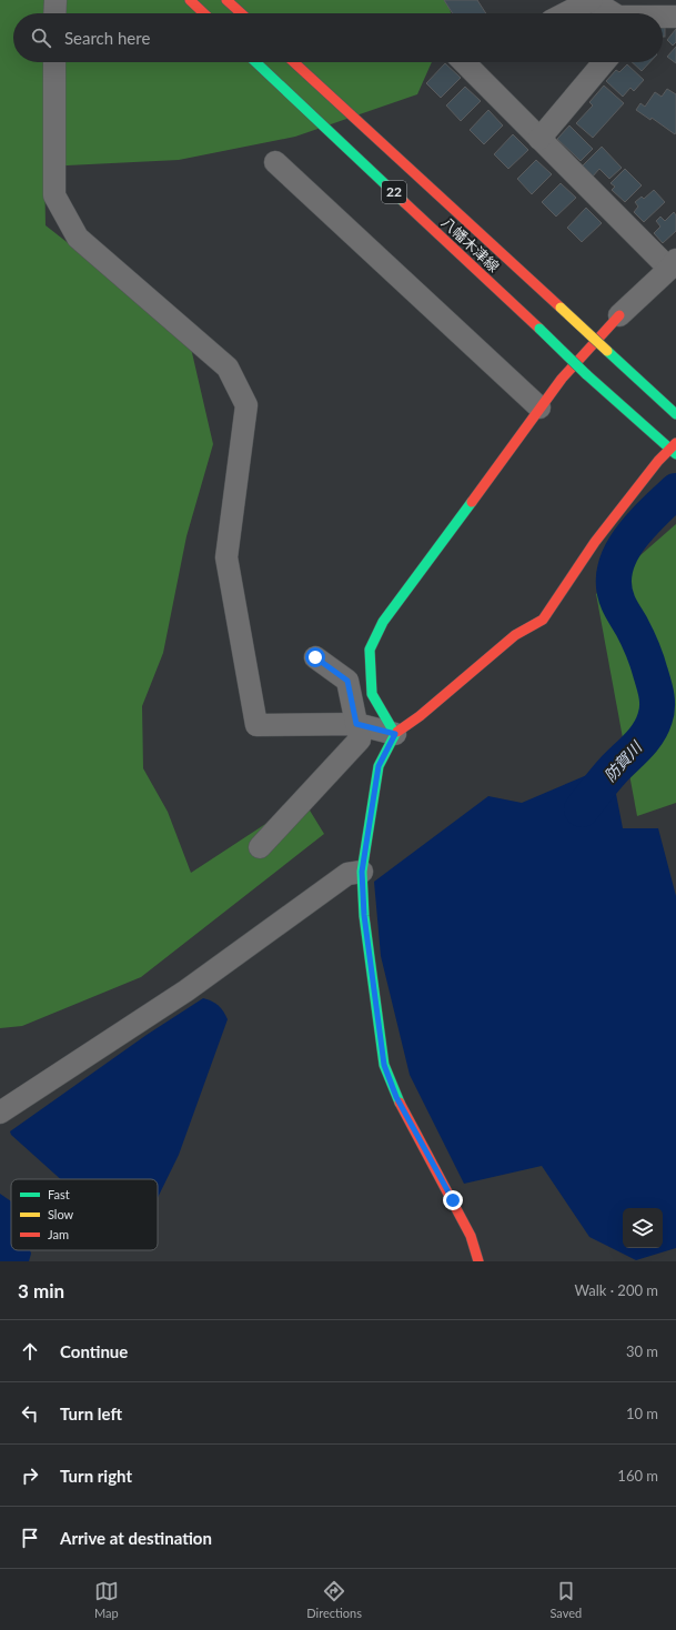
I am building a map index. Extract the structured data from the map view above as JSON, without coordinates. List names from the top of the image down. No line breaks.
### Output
{"streets":{"street":["22","八幡木津線"]},"water":["防賀川"],"legend":["Fast","Slow","Jam"],"page":{"search":"Search here","heading":["3 min","Walk · 200 m"],"list":[["Continue","30 m"],["Turn left","10 m"],["Turn right","160 m"],"Arrive at destination"],"nav":["Map","Directions","Saved"]}}
